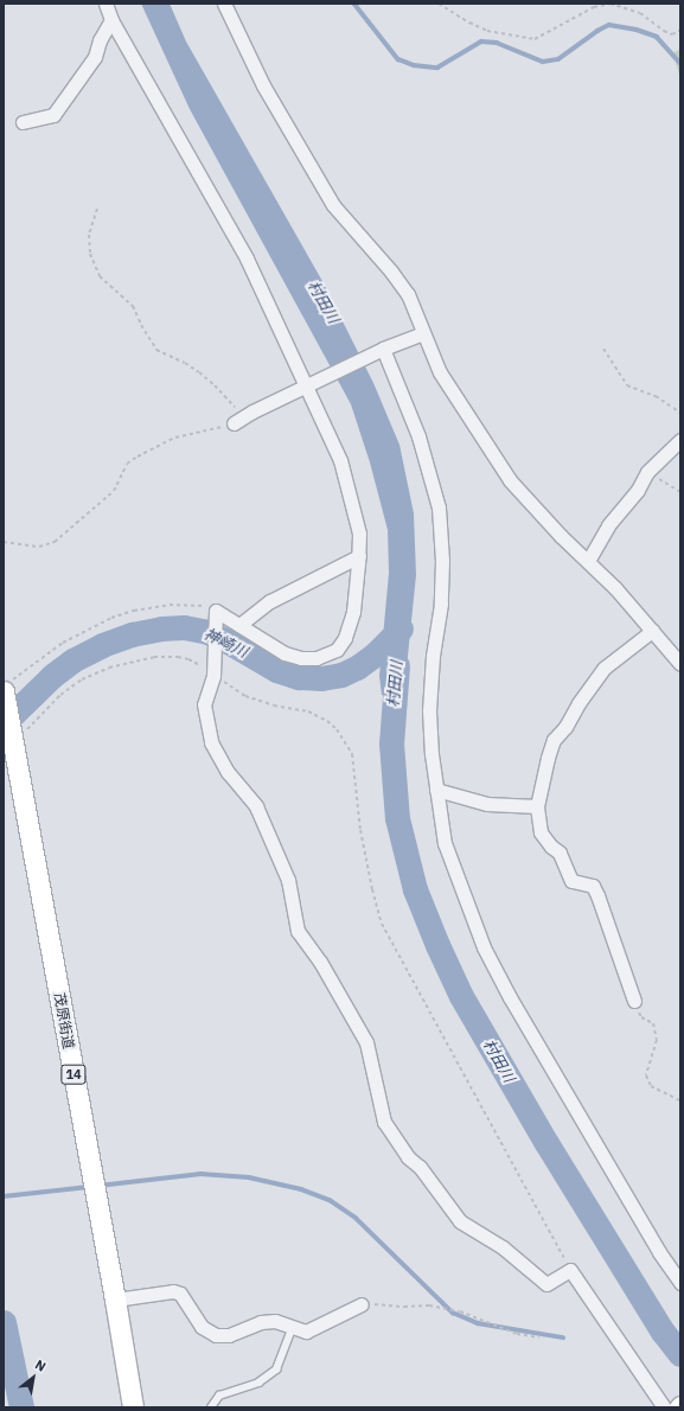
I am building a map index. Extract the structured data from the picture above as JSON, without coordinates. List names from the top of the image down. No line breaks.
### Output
{"streets":{"main road":["茂原街道","14"]},"water":["村田川","神崎川"],"north":"top right"}
